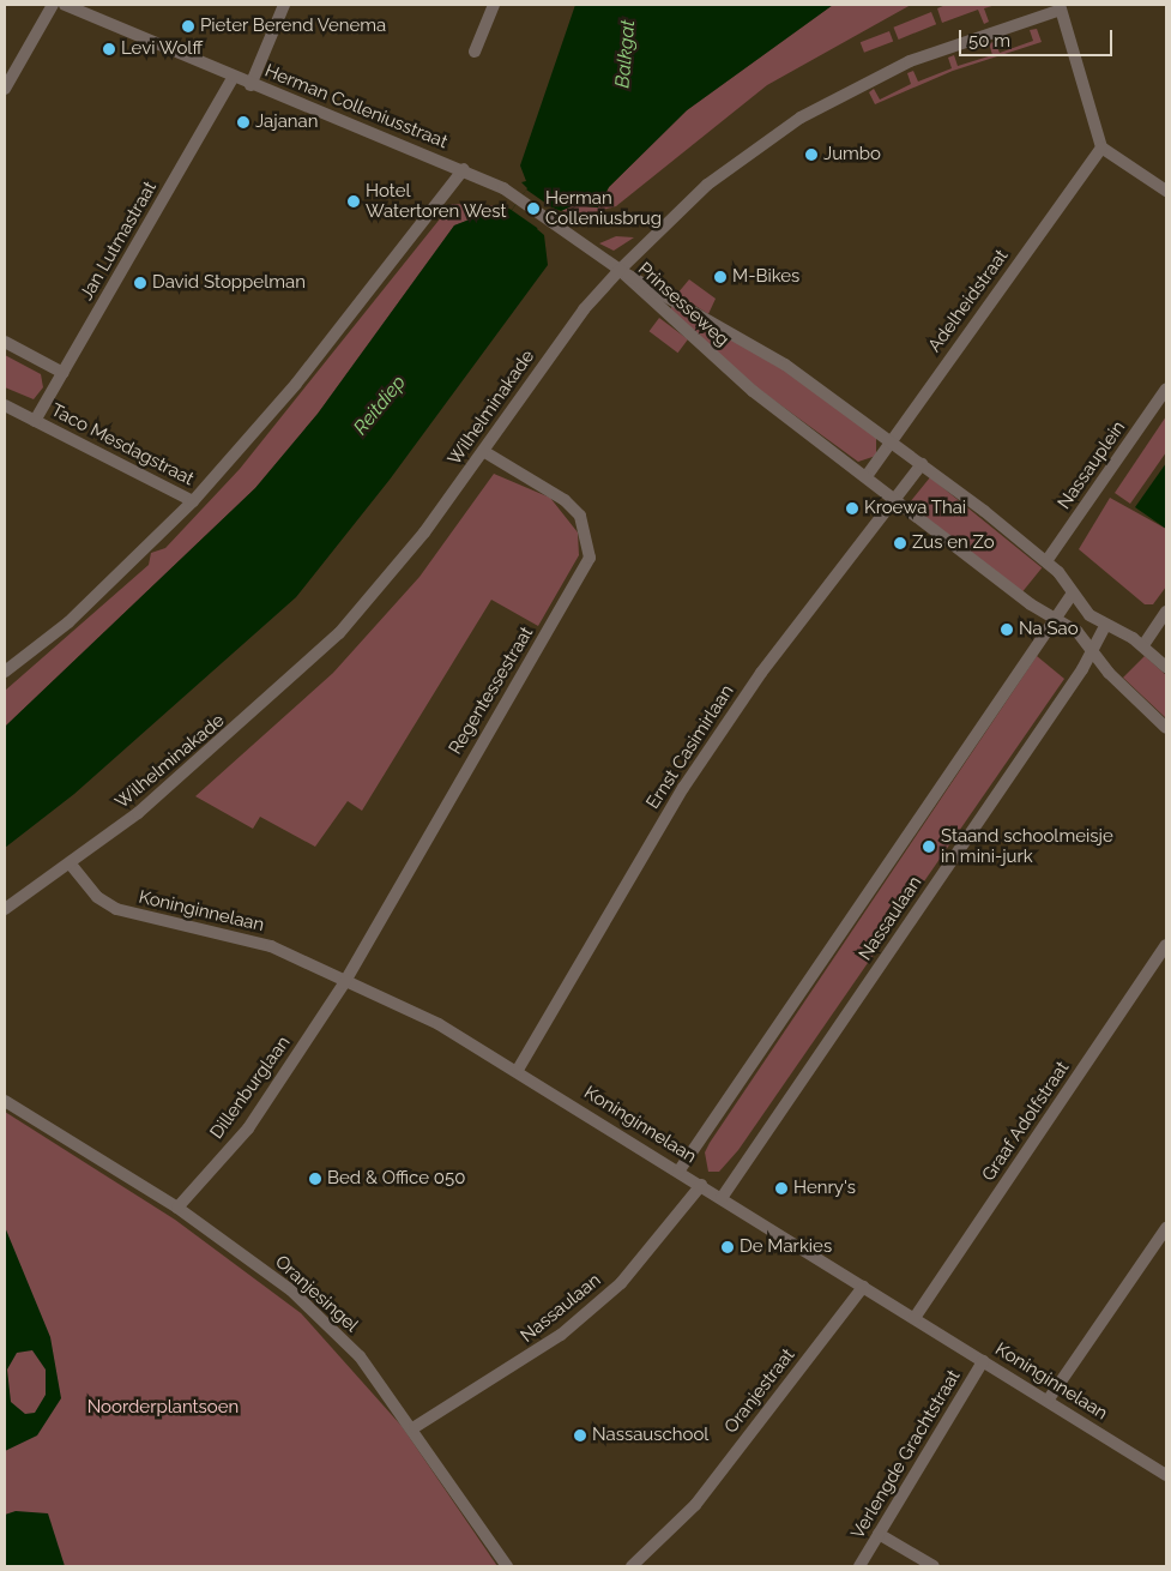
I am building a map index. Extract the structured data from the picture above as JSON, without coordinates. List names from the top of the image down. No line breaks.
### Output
{"streets":{"street":["Herman Colleniusstraat","Jan Lutmastraat","Adelheidstraat","Prinsesseweg","Wilhelminakade","Taco Mesdagstraat","Nassauplein","Regentessestraat","Ernst Casimirlaan","Koninginnelaan","Nassaulaan","Dillenburglaan","Graaf Adolfstraat","Oranjesingel","Oranjestraat","Verlengde Grachtstraat"]},"crossings":[["Herman Colleniusstraat","Jan Lutmastraat"],["Herman Colleniusstraat","Prinsesseweg"],["Herman Colleniusstraat","Wilhelminakade"],["Jan Lutmastraat","Taco Mesdagstraat"],["Adelheidstraat","Prinsesseweg"],["Prinsesseweg","Wilhelminakade"],["Prinsesseweg","Nassauplein"],["Prinsesseweg","Ernst Casimirlaan"],["Prinsesseweg","Nassaulaan"],["Wilhelminakade","Regentessestraat"],["Wilhelminakade","Koninginnelaan"],["Regentessestraat","Koninginnelaan"],["Regentessestraat","Dillenburglaan"],["Ernst Casimirlaan","Koninginnelaan"],["Koninginnelaan","Nassaulaan"],["Koninginnelaan","Dillenburglaan"],["Koninginnelaan","Graaf Adolfstraat"],["Koninginnelaan","Oranjestraat"],["Koninginnelaan","Verlengde Grachtstraat"],["Nassaulaan","Oranjesingel"],["Dillenburglaan","Oranjesingel"]],"water":["Balkgat","Reitdiep"],"parks":["Noorderplantsoen"],"places":["Pieter Berend Venema","Levi Wolff","Jajanan","Jumbo","Hotel Watertoren West","Herman Colleniusbrug","M-Bikes","David Stoppelman","Kroewa Thai","Zus en Zo","Na Sao","Staand schoolmeisje in mini-jurk","Bed & Office 050","Henry's","De Markies","Nassauschool"],"scale_bar":"50 m"}
